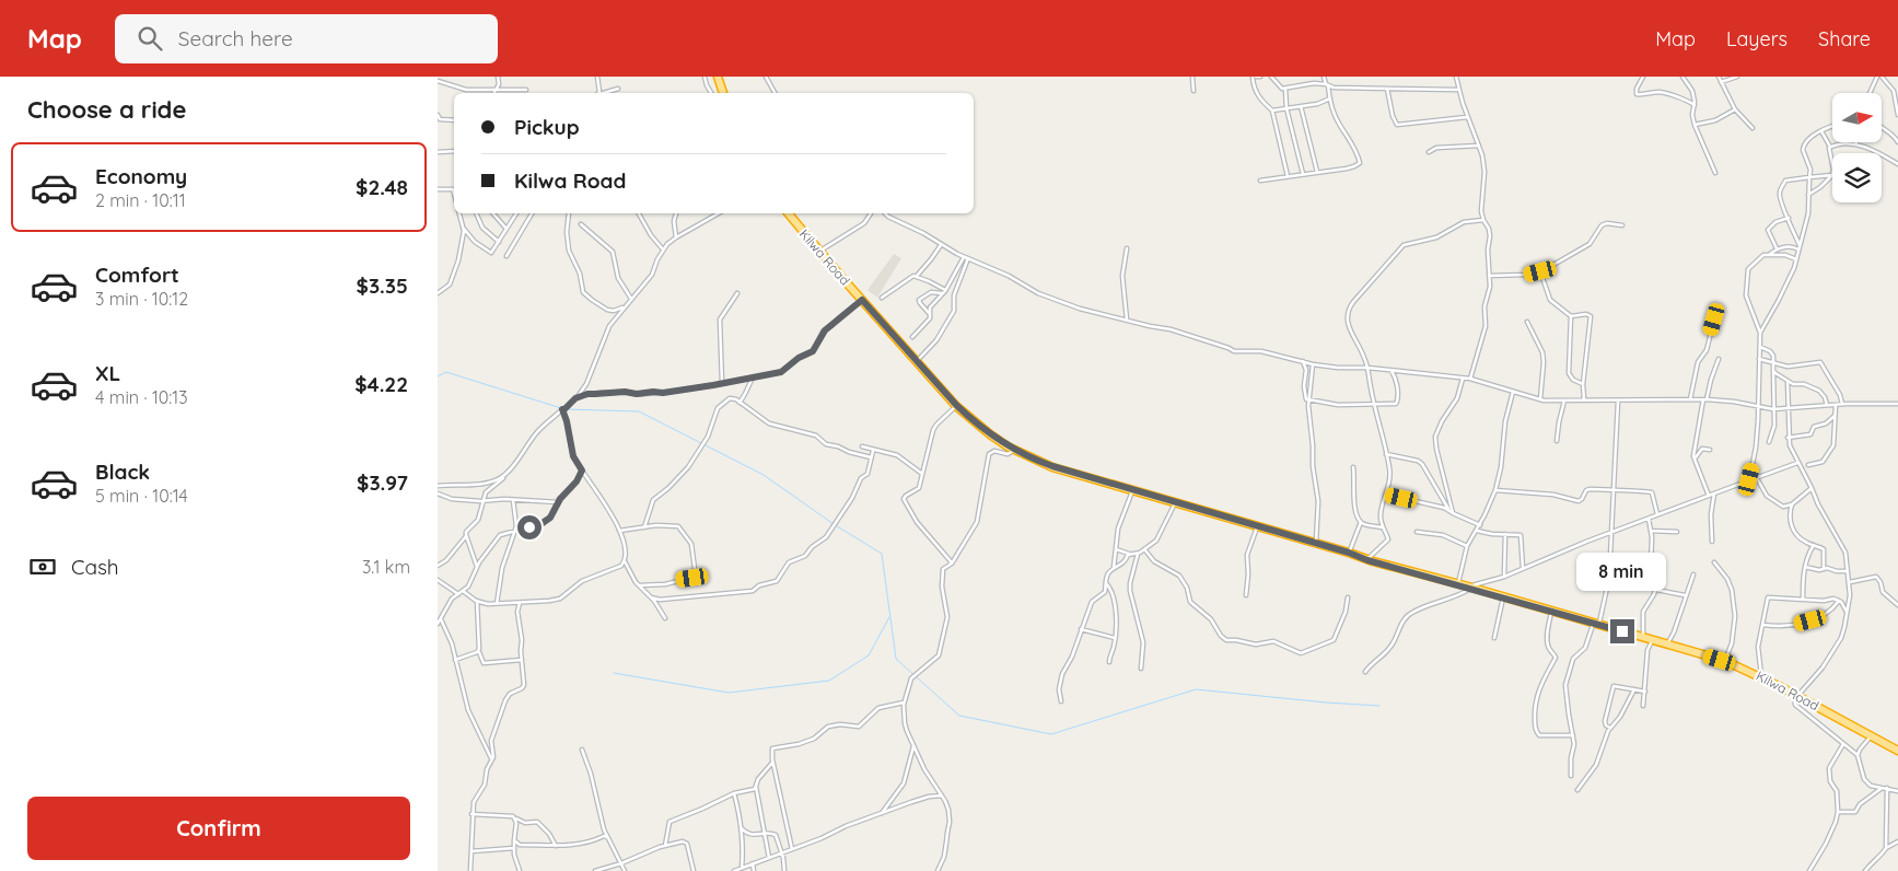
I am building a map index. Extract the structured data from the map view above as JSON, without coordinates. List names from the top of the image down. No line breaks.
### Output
{"streets":{"highway":["Kilwa Road"]},"north":"right","page":{"header":"Map","search":"Search here","nav":["Map","Layers","Share"],"heading":"Choose a ride","banner":["Pickup","Kilwa Road"],"list":[{"name":"Economy","note":"2 min · 10:11","value":"$2.48"},{"name":"Comfort","note":"3 min · 10:12","value":"$3.35"},{"name":"XL","note":"4 min · 10:13","value":"$4.22"},{"name":"Black","note":"5 min · 10:14","value":"$3.97"}],"pay":["Cash","3.1 km"],"bubble":"8 min","buttons":"Confirm"}}
